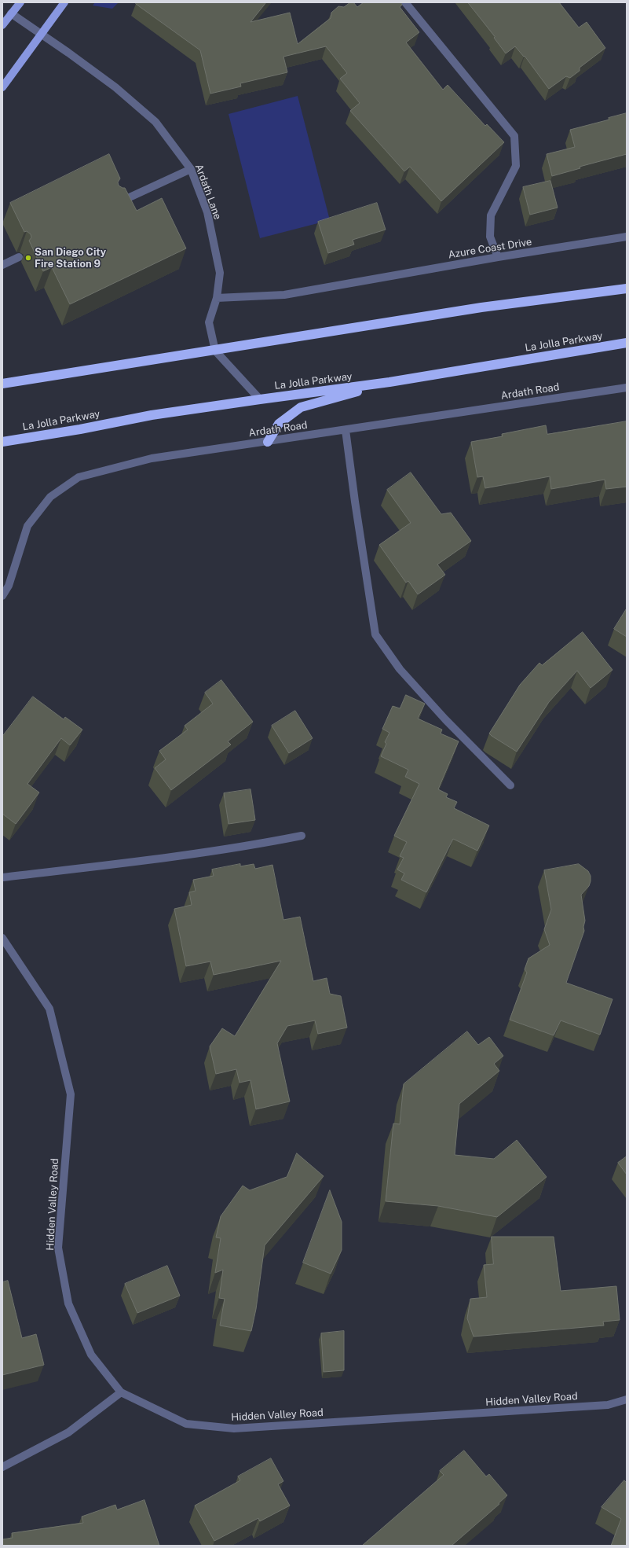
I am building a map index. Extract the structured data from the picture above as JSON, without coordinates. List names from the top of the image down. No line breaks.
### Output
{"streets":{"highway":["La Jolla Parkway"],"street":["Ardath Lane","Azure Coast Drive","Ardath Road","Hidden Valley Road"]},"crossings":[["Ardath Lane","Azure Coast Drive"]],"places":["San Diego City Fire Station 9"]}
